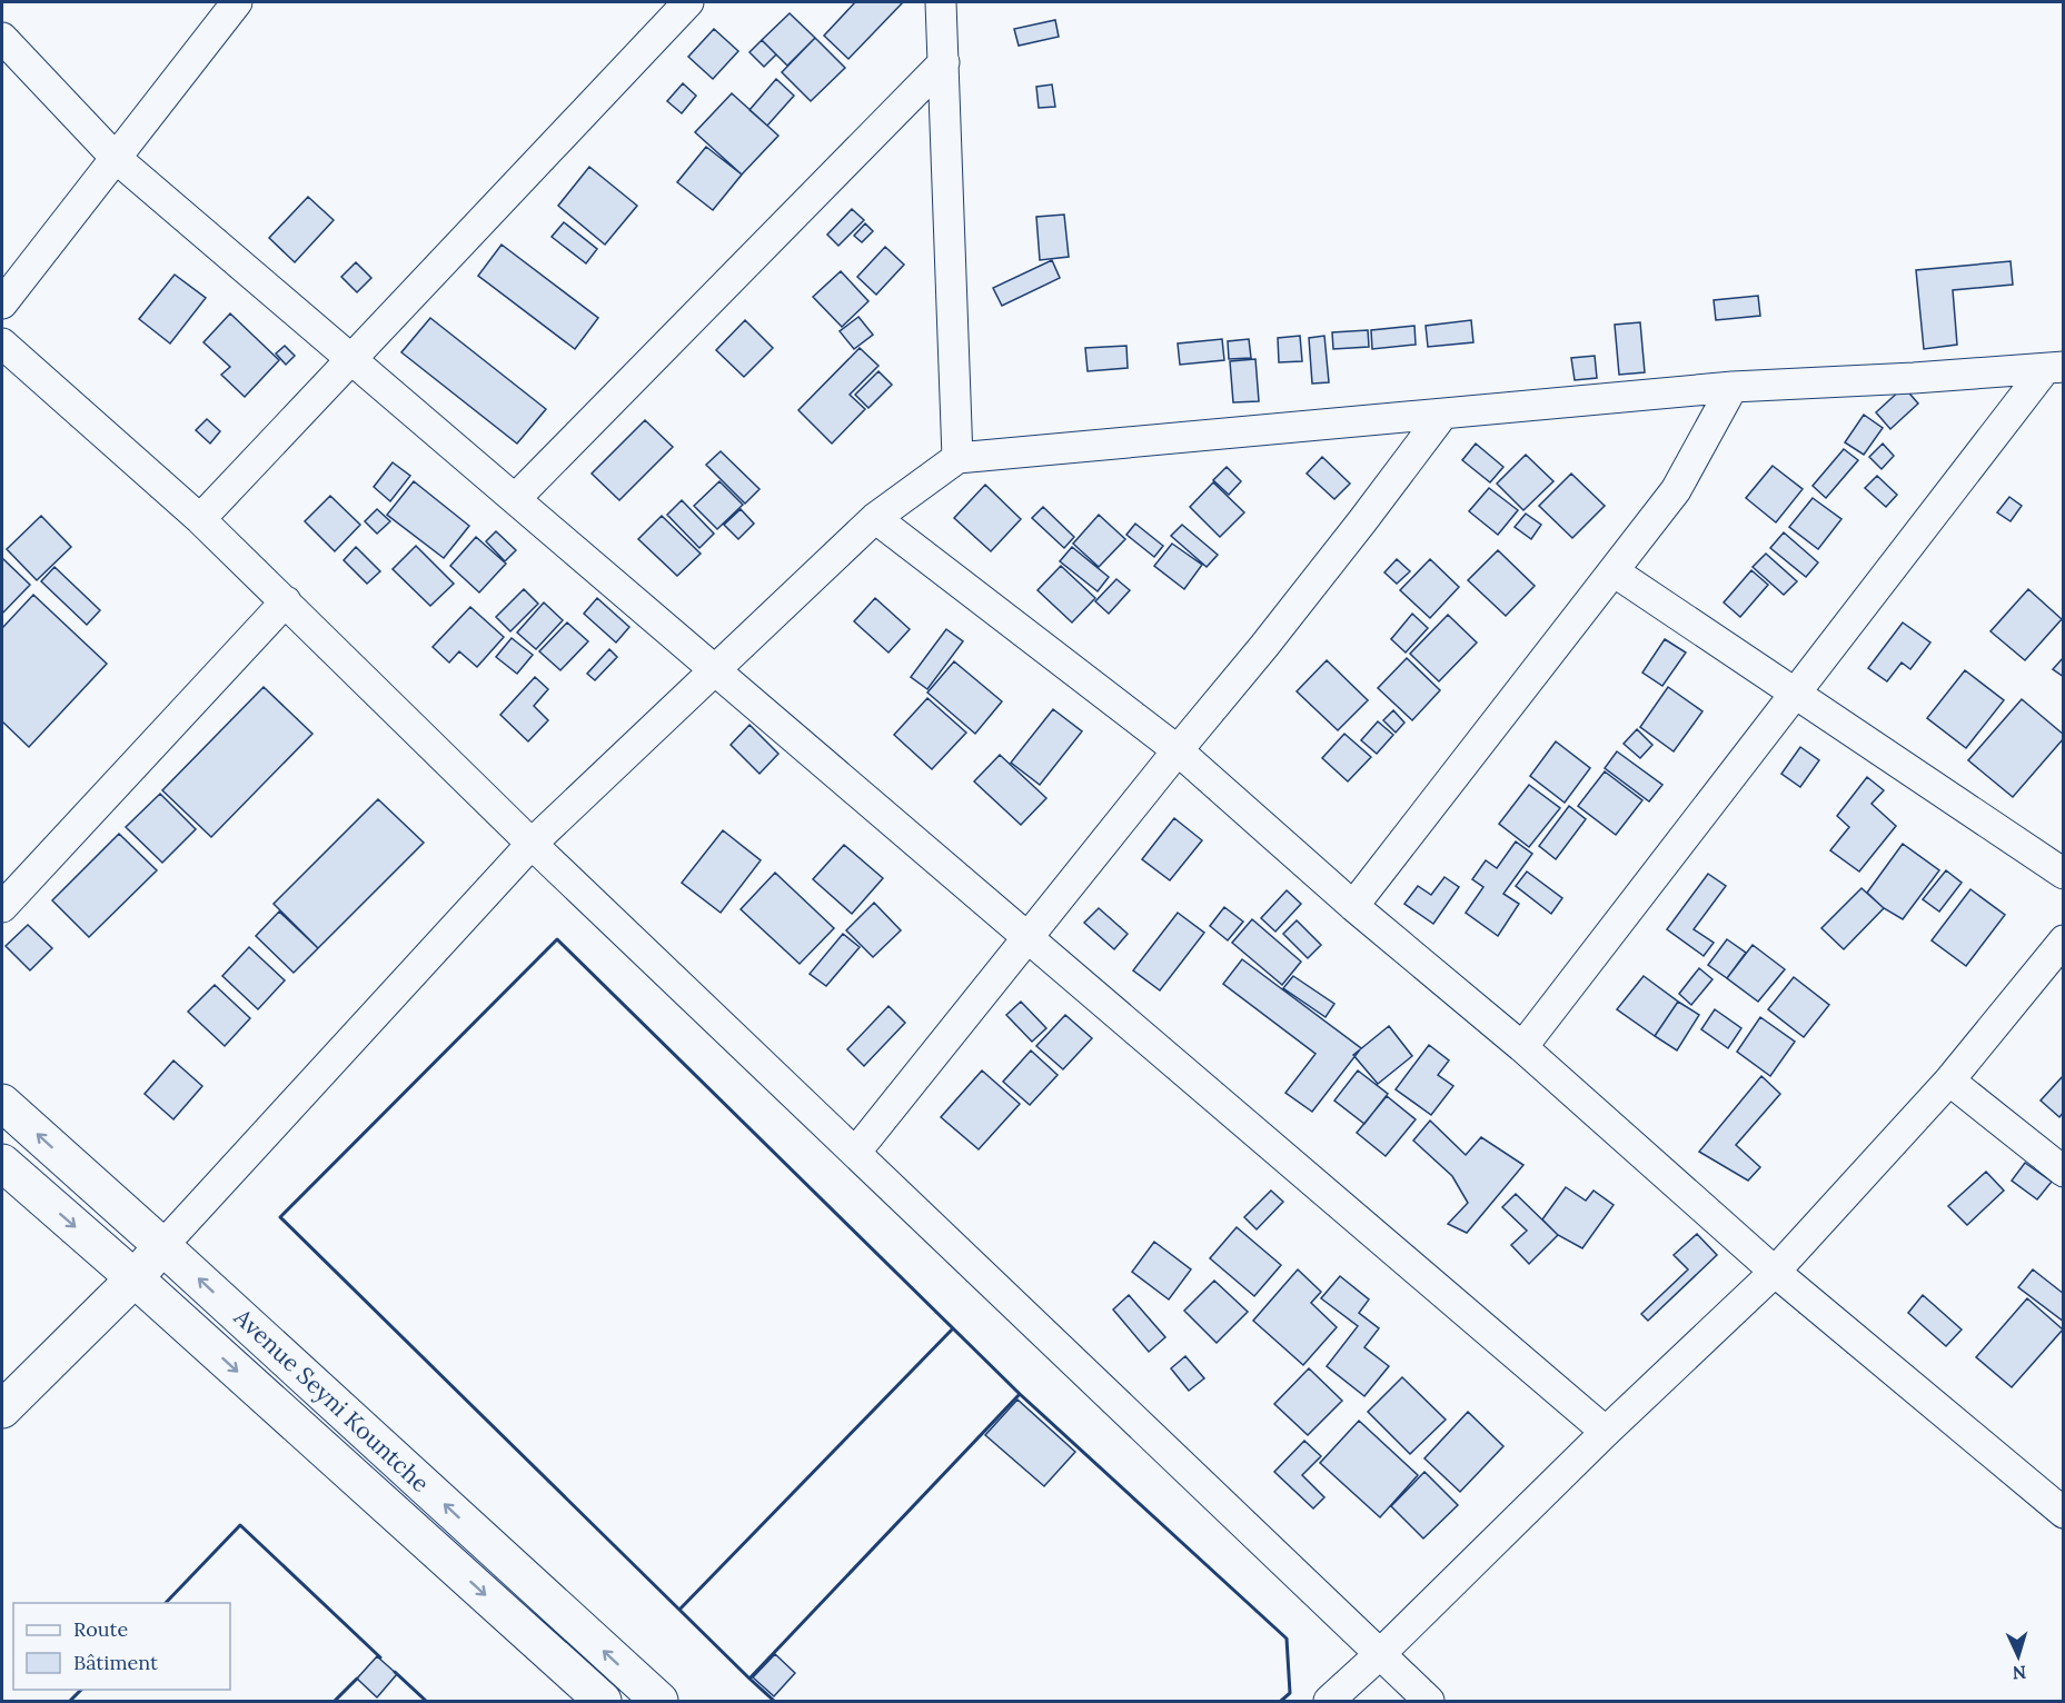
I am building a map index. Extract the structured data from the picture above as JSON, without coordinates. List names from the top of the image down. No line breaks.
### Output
{"streets":{"main road":["Avenue Seyni Kountche"]},"legend":["Route","Bâtiment"],"north":"bottom"}
